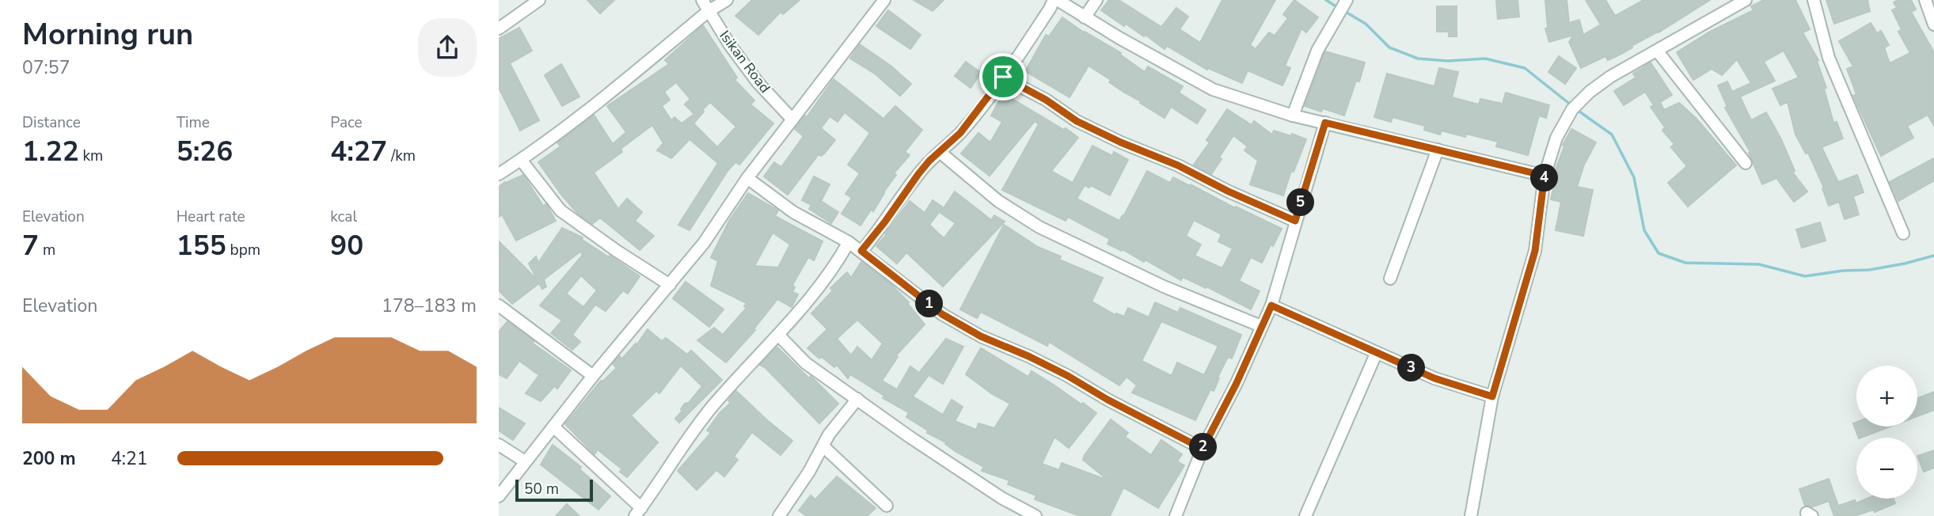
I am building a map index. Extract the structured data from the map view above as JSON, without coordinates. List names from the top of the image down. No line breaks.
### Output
{"streets":{"street":["Isikan Road"]},"scale_bar":"50 m","page":{"heading":["Morning run","07:57"],"stats":[["Distance","1.22 km"],["Time","5:26"],["Pace","4:27 /km"],["Elevation","7 m"],["Heart rate","155 bpm"],["kcal","90"]],"pins":["4","5","1","3","2"],"chart":["Elevation","178–183 m"],"map_buttons":["+","−"],"list":[{"name":"200 m","note":"4:21"}],"scale":"50 m"}}
